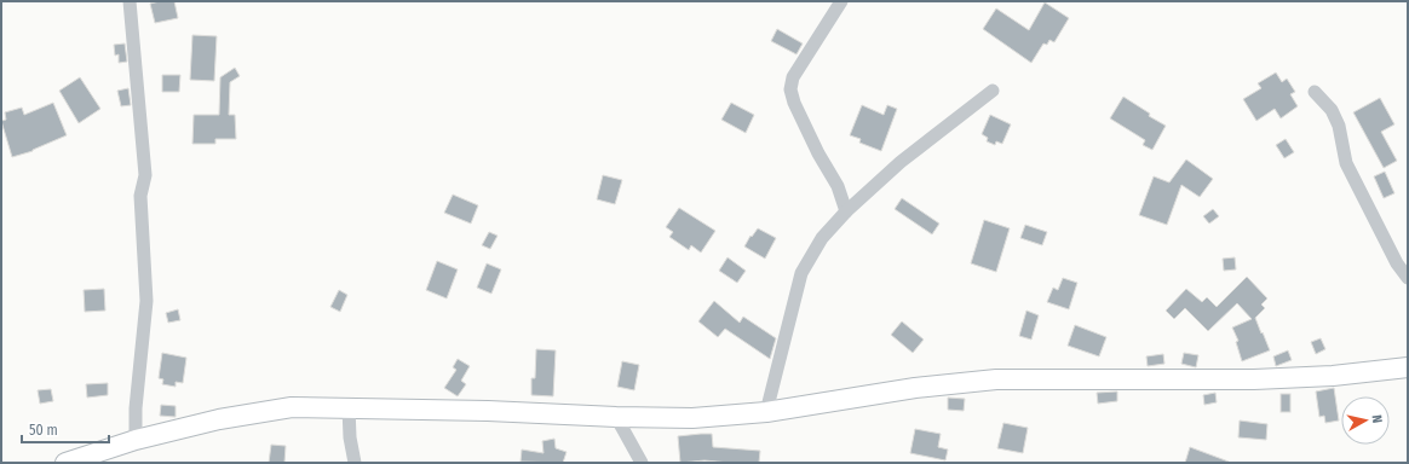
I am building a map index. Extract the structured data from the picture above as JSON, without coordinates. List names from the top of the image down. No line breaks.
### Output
{"scale_bar":"50 m","north":"right"}
